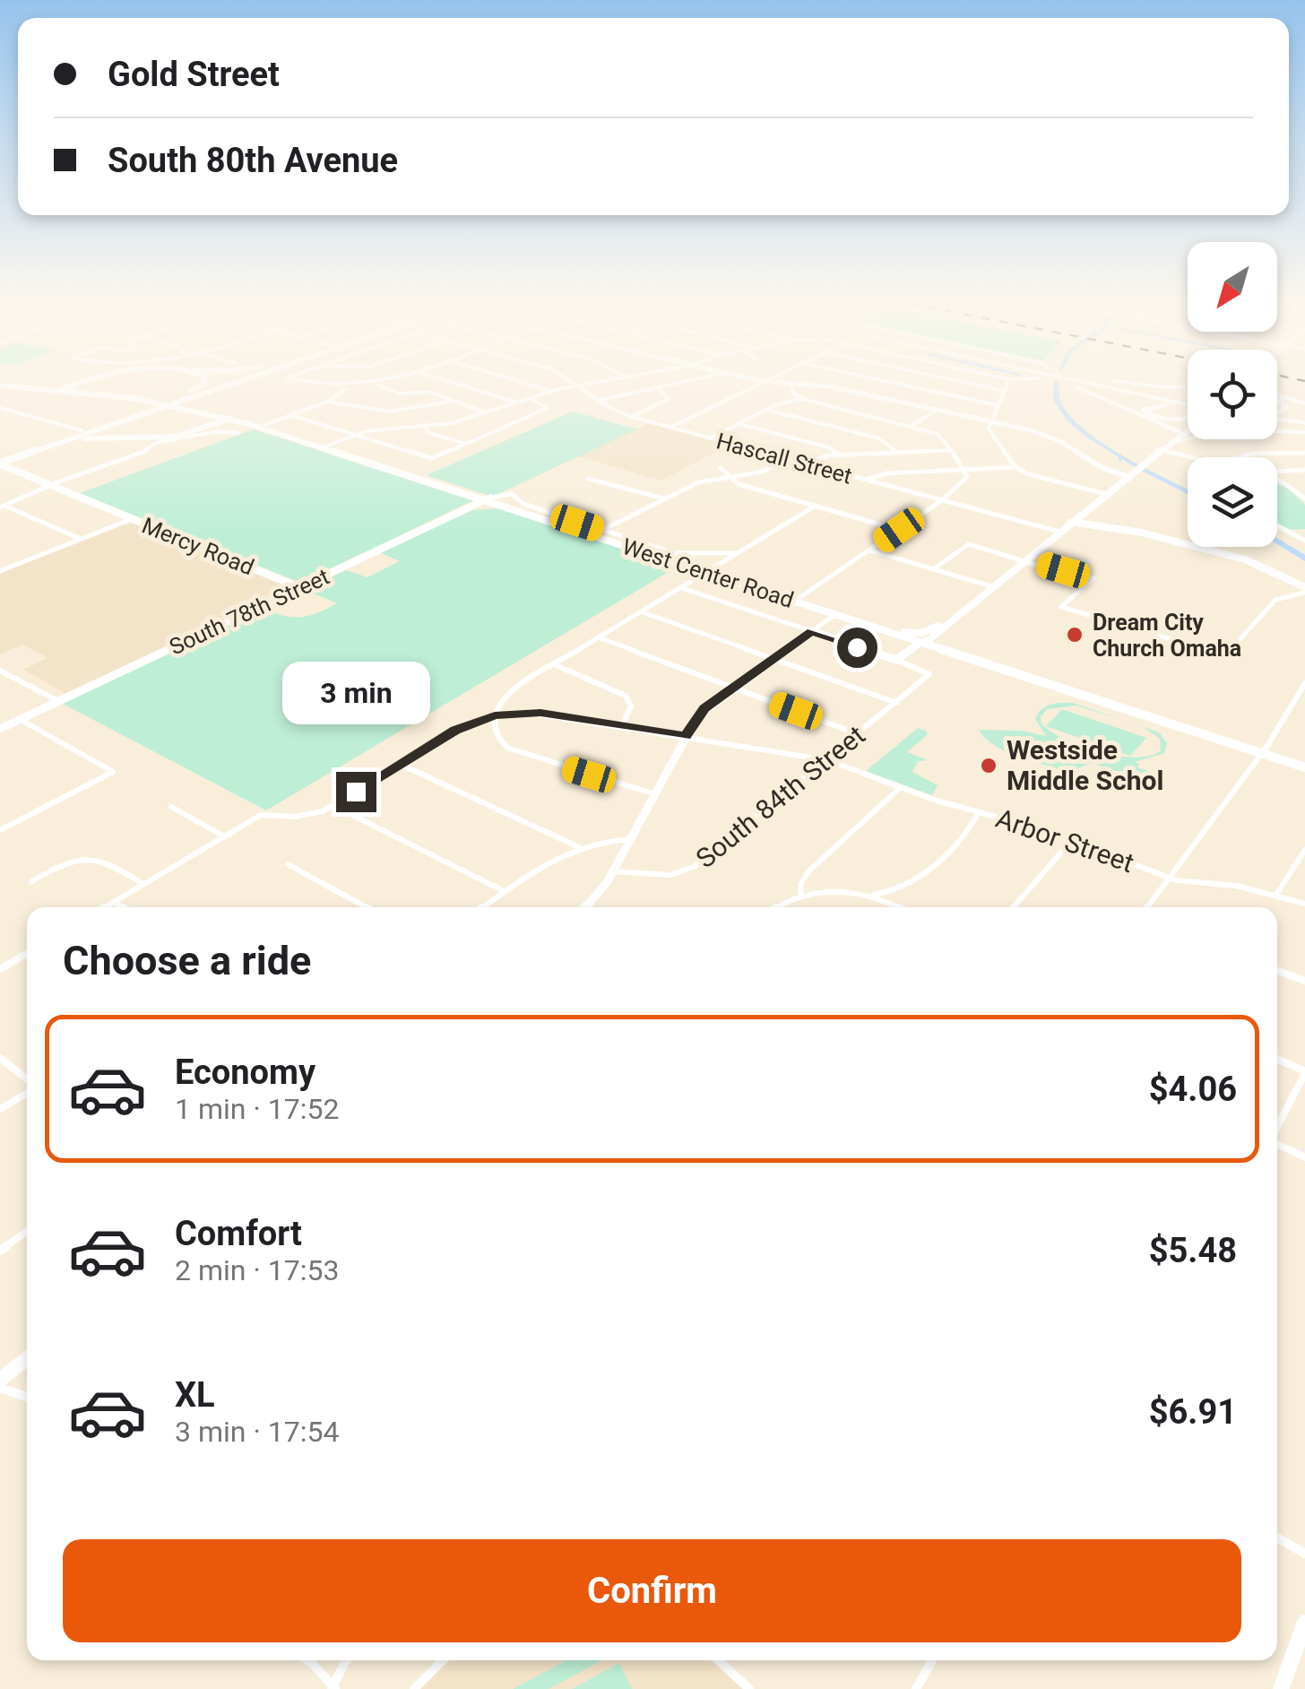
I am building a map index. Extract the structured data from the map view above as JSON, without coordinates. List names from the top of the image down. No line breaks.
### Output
{"streets":{"main road":["Mercy Road","West Center Road","South 78th Street"],"street":["Hascall Street","South 84th Street","Arbor Street"]},"crossings":[["Mercy Road","South 78th Street"],["West Center Road","South 78th Street"],["South 84th Street","Arbor Street"]],"places":["Dream City Church Omaha","Westside Middle Schol"],"north":"bottom left","page":{"banner":["Gold Street","South 80th Avenue"],"bubble":"3 min","heading":"Choose a ride","list":[{"name":"Economy","note":"1 min · 17:52","value":"$4.06"},{"name":"Comfort","note":"2 min · 17:53","value":"$5.48"},{"name":"XL","note":"3 min · 17:54","value":"$6.91"}],"buttons":"Confirm"}}
